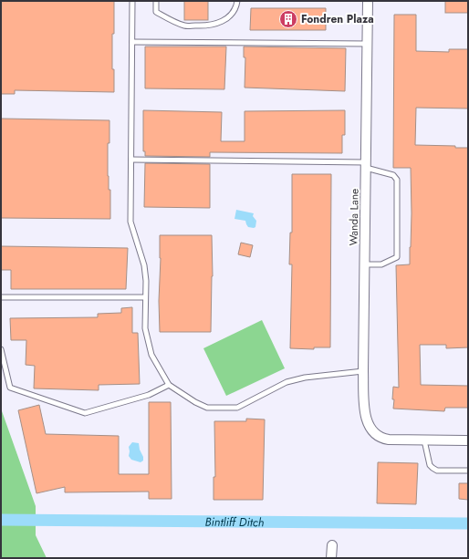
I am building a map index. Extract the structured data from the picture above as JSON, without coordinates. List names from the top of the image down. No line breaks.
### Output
{"streets":{"street":["Wanda Lane"]},"water":["Bintliff Ditch"],"places":{"building":["Fondren Plaza"]}}
